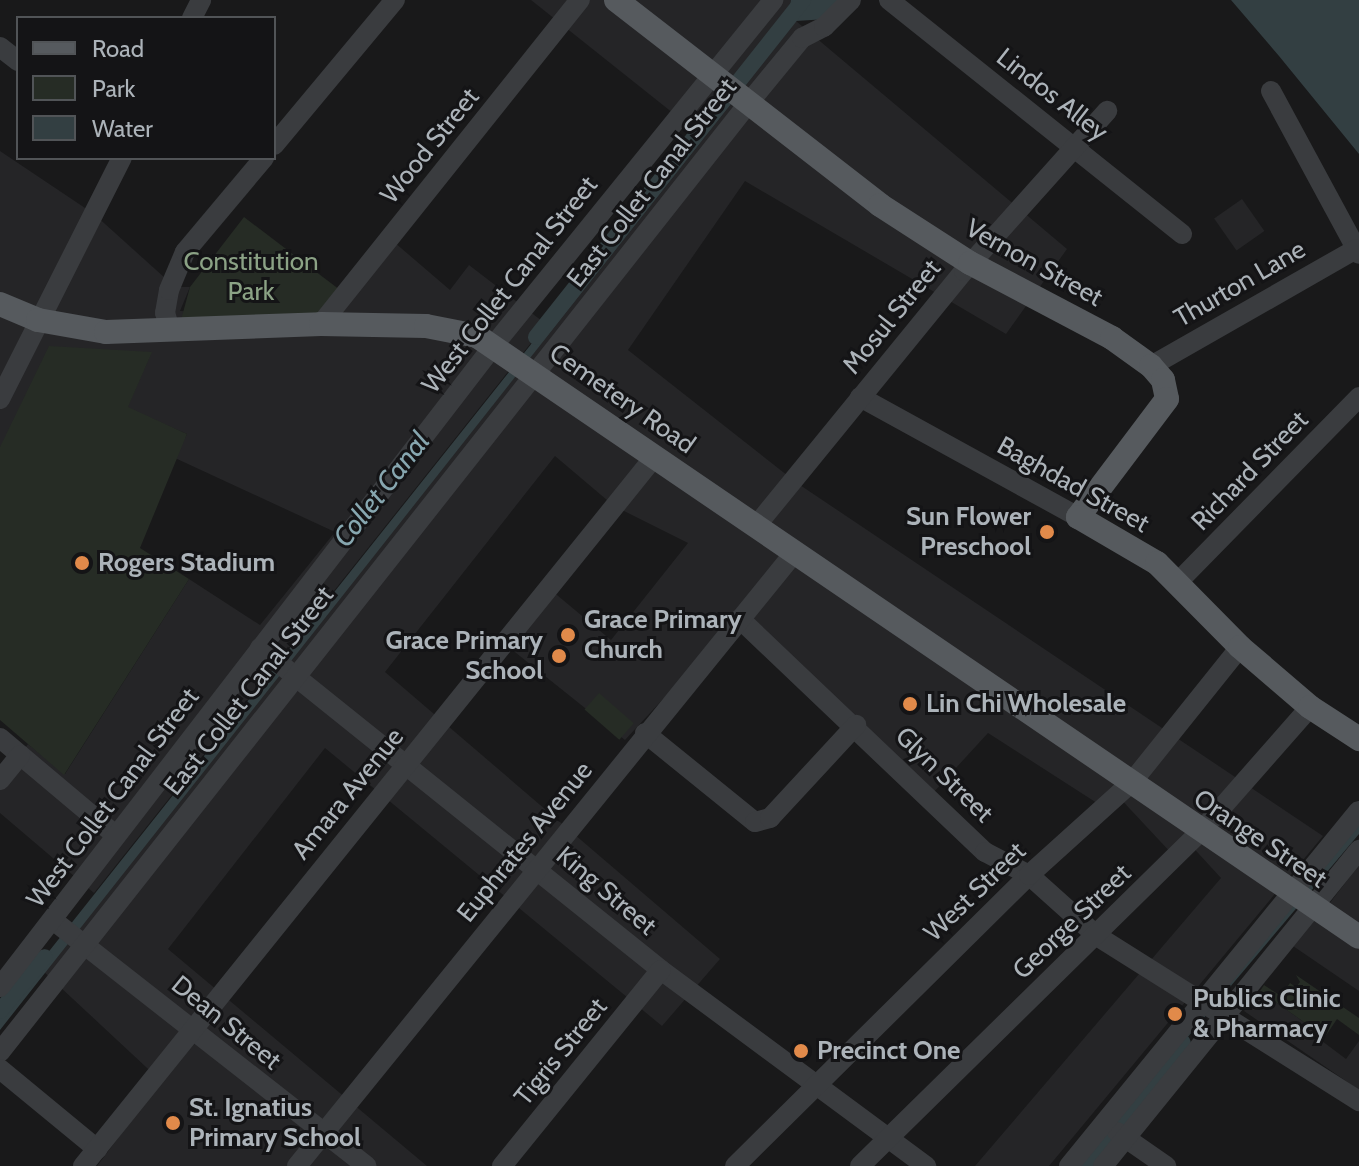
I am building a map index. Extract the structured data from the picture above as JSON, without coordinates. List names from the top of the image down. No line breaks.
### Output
{"streets":{"main road":["Vernon Street","Cemetery Road","Baghdad Street","Orange Street"],"street":["Lindos Alley","Wood Street","East Collet Canal Street","Thurton Lane","West Collet Canal Street","Mosul Street","Richard Street","Glyn Street","Amara Avenue","Euphrates Avenue","King Street","West Street","George Street","Dean Street","Tigris Street"]},"crossings":[["Lindos Alley","Mosul Street"],["Wood Street","Cemetery Road"],["East Collet Canal Street","Vernon Street"],["East Collet Canal Street","West Collet Canal Street"],["East Collet Canal Street","Cemetery Road"],["East Collet Canal Street","King Street"],["East Collet Canal Street","Dean Street"],["Vernon Street","Thurton Lane"],["Vernon Street","West Collet Canal Street"],["Vernon Street","Mosul Street"],["West Collet Canal Street","Cemetery Road"],["West Collet Canal Street","King Street"],["West Collet Canal Street","Dean Street"],["Mosul Street","Cemetery Road"],["Mosul Street","Baghdad Street"],["Cemetery Road","Amara Avenue"],["Cemetery Road","Orange Street"],["Cemetery Road","Euphrates Avenue"],["Cemetery Road","West Street"],["Richard Street","Baghdad Street"],["Baghdad Street","West Street"],["Baghdad Street","George Street"],["Glyn Street","Euphrates Avenue"],["Glyn Street","West Street"],["Glyn Street","George Street"],["Amara Avenue","King Street"],["Amara Avenue","Dean Street"],["Orange Street","West Street"],["Orange Street","George Street"],["Euphrates Avenue","King Street"],["Euphrates Avenue","Dean Street"],["King Street","West Street"],["King Street","George Street"],["King Street","Tigris Street"]],"water":["Collet Canal"],"parks":["Constitution Park"],"places":["Sun Flower Preschool","Rogers Stadium","Grace Primary Church","Grace Primary School","Lin Chi Wholesale","Publics Clinic & Pharmacy","Precinct One","St. Ignatius Primary School"],"legend":["Road","Park","Water"]}
